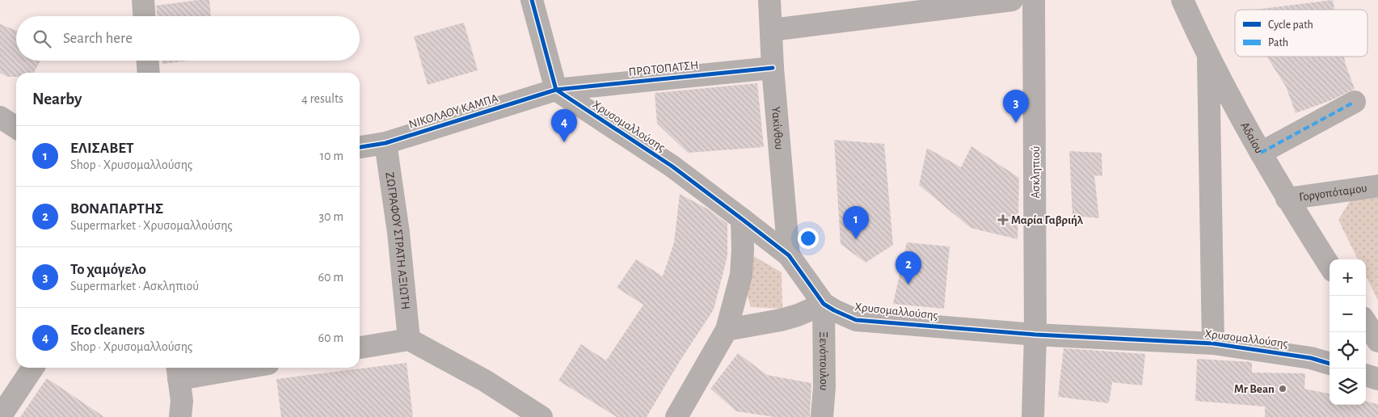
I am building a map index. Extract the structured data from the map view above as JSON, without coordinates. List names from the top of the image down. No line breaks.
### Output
{"streets":{"street":["ΠΡΩΤΟΠΑΤΣΗ","ΝΙΚΟΛΑΟΥ ΚΑΜΠΑ","Χρυσομαλλούσης","Υακίνθου","Αδαίου","Ασκληπιού","Γοργοπόταμου","ΖΩΓΡΑΦΟΥ ΣΤΡΑΤΗ ΑΞΙΩΤΗ","Ξενόπουλου"]},"crossings":[["ΠΡΩΤΟΠΑΤΣΗ","ΝΙΚΟΛΑΟΥ ΚΑΜΠΑ"],["ΠΡΩΤΟΠΑΤΣΗ","Χρυσομαλλούσης"],["ΠΡΩΤΟΠΑΤΣΗ","Υακίνθου"],["ΝΙΚΟΛΑΟΥ ΚΑΜΠΑ","Χρυσομαλλούσης"],["ΝΙΚΟΛΑΟΥ ΚΑΜΠΑ","ΖΩΓΡΑΦΟΥ ΣΤΡΑΤΗ ΑΞΙΩΤΗ"],["Χρυσομαλλούσης","Υακίνθου"],["Χρυσομαλλούσης","Ασκληπιού"],["Χρυσομαλλούσης","Ξενόπουλου"],["Αδαίου","Γοργοπόταμου"]],"places":{"health":["Μαρία Γαβριήλ"],"other":["Mr Bean"]},"legend":["Cycle path","Path"],"page":{"search":"Search here","heading":["Nearby","4 results"],"pins":["3","4","1","2"],"list":[{"mark":"1","name":"ΕΛΙΣΑΒΕΤ","note":"Shop · Χρυσομαλλούσης","value":"10 m"},{"mark":"2","name":"ΒΟΝΑΠΑΡΤΗΣ","note":"Supermarket · Χρυσομαλλούσης","value":"30 m"},{"mark":"3","name":"Το χαμόγελο","note":"Supermarket · Ασκληπιού","value":"60 m"},{"mark":"4","name":"Eco cleaners","note":"Shop · Χρυσομαλλούσης","value":"60 m"}],"map_buttons":["+","−"]}}
